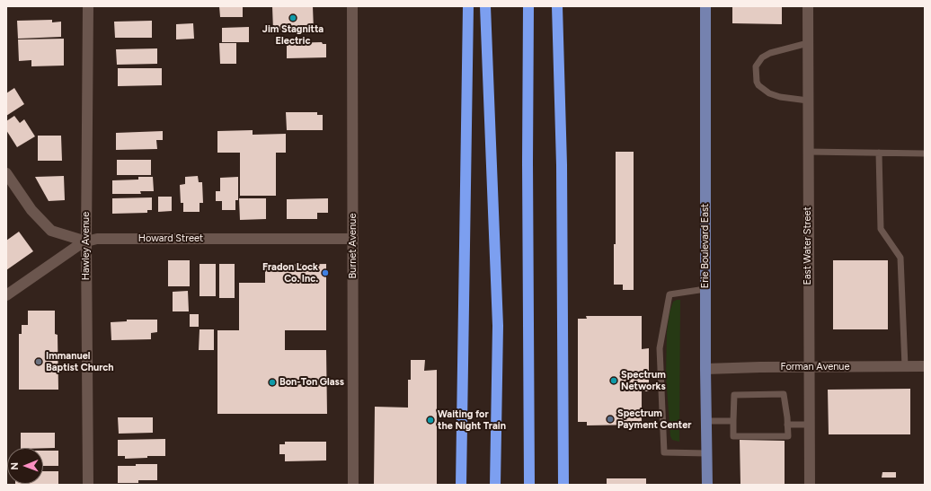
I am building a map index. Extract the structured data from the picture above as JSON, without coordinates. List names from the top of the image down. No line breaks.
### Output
{"streets":{"main road":["Erie Boulevard East"],"street":["Howard Street","Hawley Avenue","Burnet Avenue","East Water Street","Forman Avenue"]},"crossings":[["Howard Street","Hawley Avenue"],["Howard Street","Burnet Avenue"],["Erie Boulevard East","Forman Avenue"],["East Water Street","Forman Avenue"]],"places":["Jim Stagnitta Electric","Fradon Lock Co. Inc.","Immanuel Baptist Church","Spectrum Networks","Bon-Ton Glass","Spectrum Payment Center","Waiting for the Night Train"],"north":"left"}
